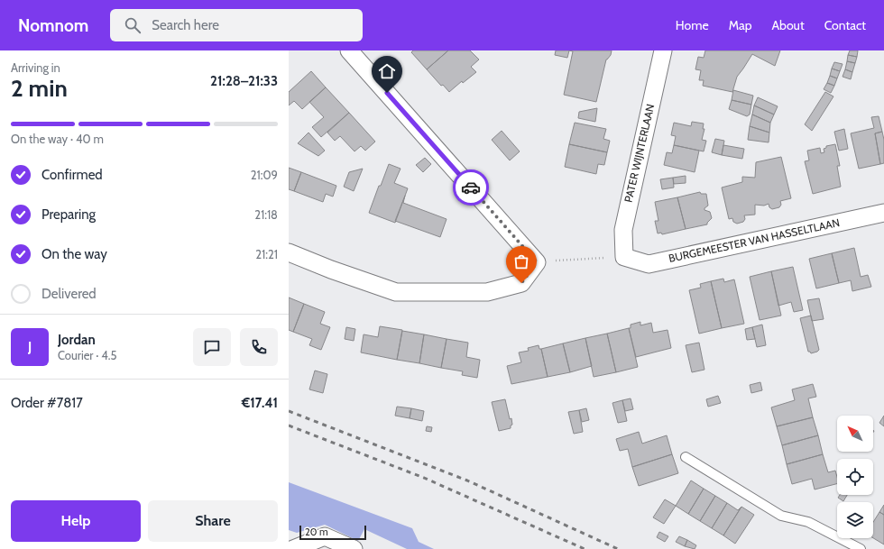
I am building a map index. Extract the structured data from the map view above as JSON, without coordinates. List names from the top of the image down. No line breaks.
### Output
{"streets":{"street":["PATER WIJNTERLAAN","BURGEMEESTER VAN HASSELTLAAN"]},"crossings":[["PATER WIJNTERLAAN","BURGEMEESTER VAN HASSELTLAAN"]],"scale_bar":"20 m","north":"top left","page":{"header":"Nomnom","search":"Search here","nav":["Home","Map","About","Contact"],"heading":["2 min","Arriving in","21:28–21:33"],"panel":["Jordan","Courier · 4.5","Order #7817","€17.41"],"bar":"On the way · 40 m","list":[["Confirmed","21:09"],["Preparing","21:18"],["On the way","21:21"],"Delivered"],"round":"J","buttons":["Help","Share"],"scale":"20 m"}}
